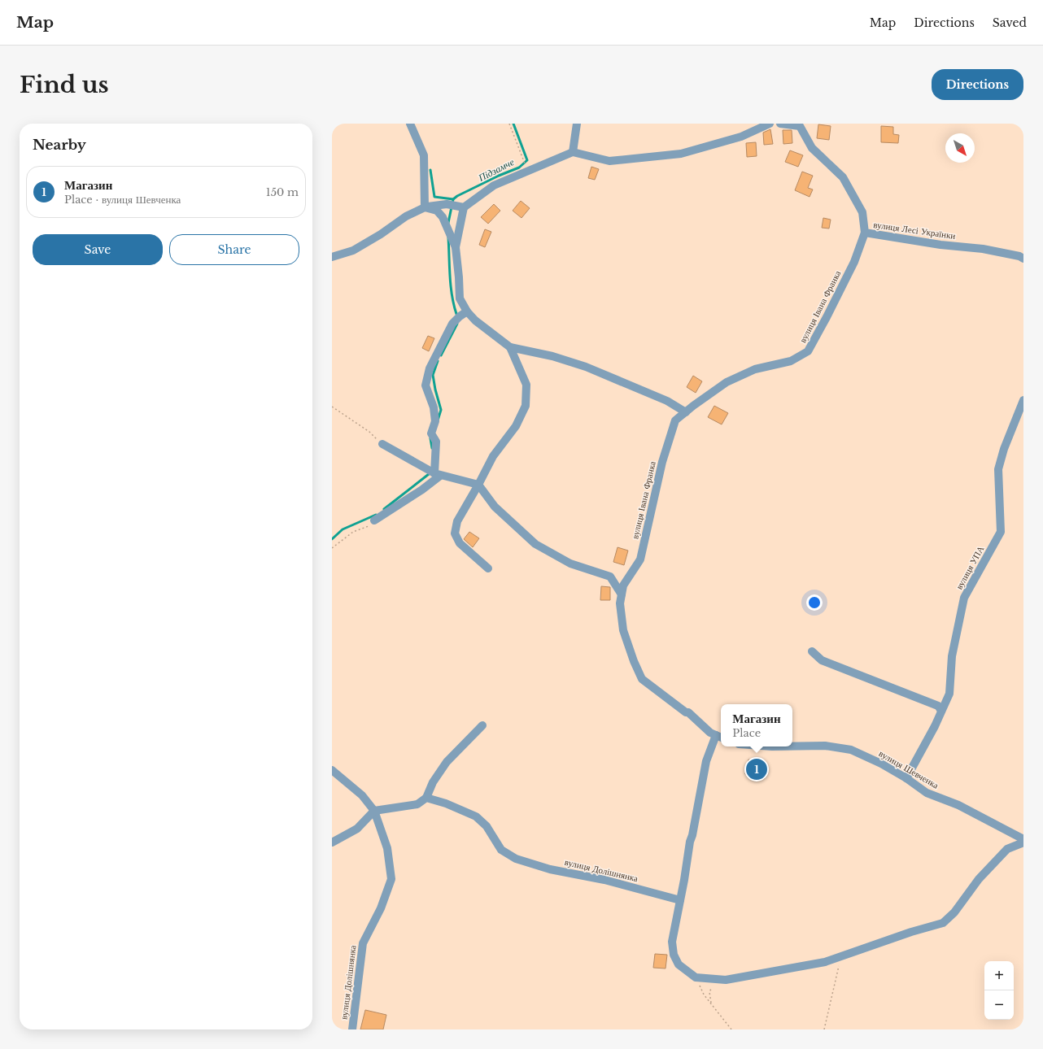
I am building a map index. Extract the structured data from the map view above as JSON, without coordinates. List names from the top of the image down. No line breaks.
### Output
{"streets":{"street":["вулиця Лесі Українки","вулиця Івана Франка","вулиця УПА","вулиця Шевченка","вулиця Долішнянка"]},"crossings":[["вулиця Лесі Українки","вулиця Івана Франка"],["вулиця УПА","вулиця Шевченка"]],"water":["Підзамче"],"north":"bottom right","page":{"header":"Map","nav":["Map","Directions","Saved"],"buttons":["Directions",["Save","Share"]],"title":"Find us","heading":"Nearby","list":[{"mark":"1","name":"Магазин","note":"Place · вулиця Шевченка","value":"150 m"}],"popup":["Магазин","Place"],"pins":"1","map_buttons":["+","−"]}}
